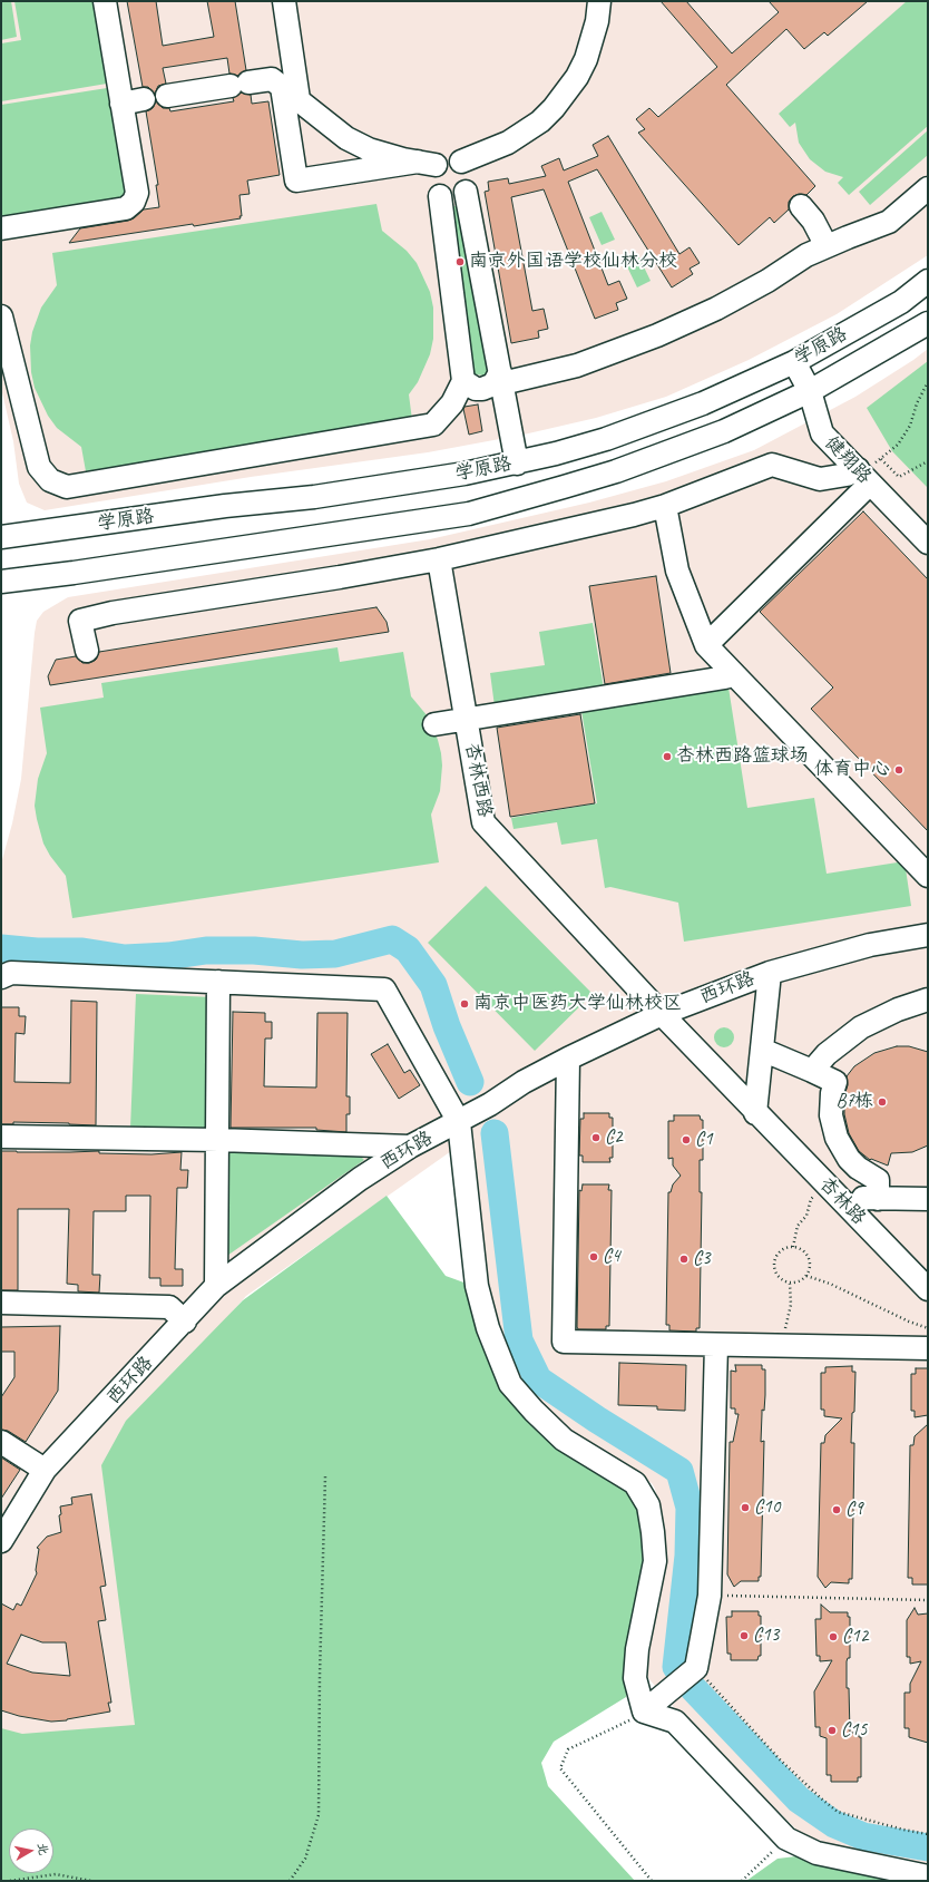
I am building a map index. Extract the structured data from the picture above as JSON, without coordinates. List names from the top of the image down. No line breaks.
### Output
{"streets":{"street":["学原路","健翔路","杏林西路","西环路","杏林路"]},"crossings":[["学原路","健翔路"],["杏林西路","西环路"],["杏林西路","杏林路"],["西环路","杏林路"]],"places":["南京外国语学校仙林分校","杏林西路篮球场","体育中心","南京中医药大学仙林校区","B7栋","C2","C1","C4","C3","C10","C9","C13","C12","C15"],"north":"right"}
